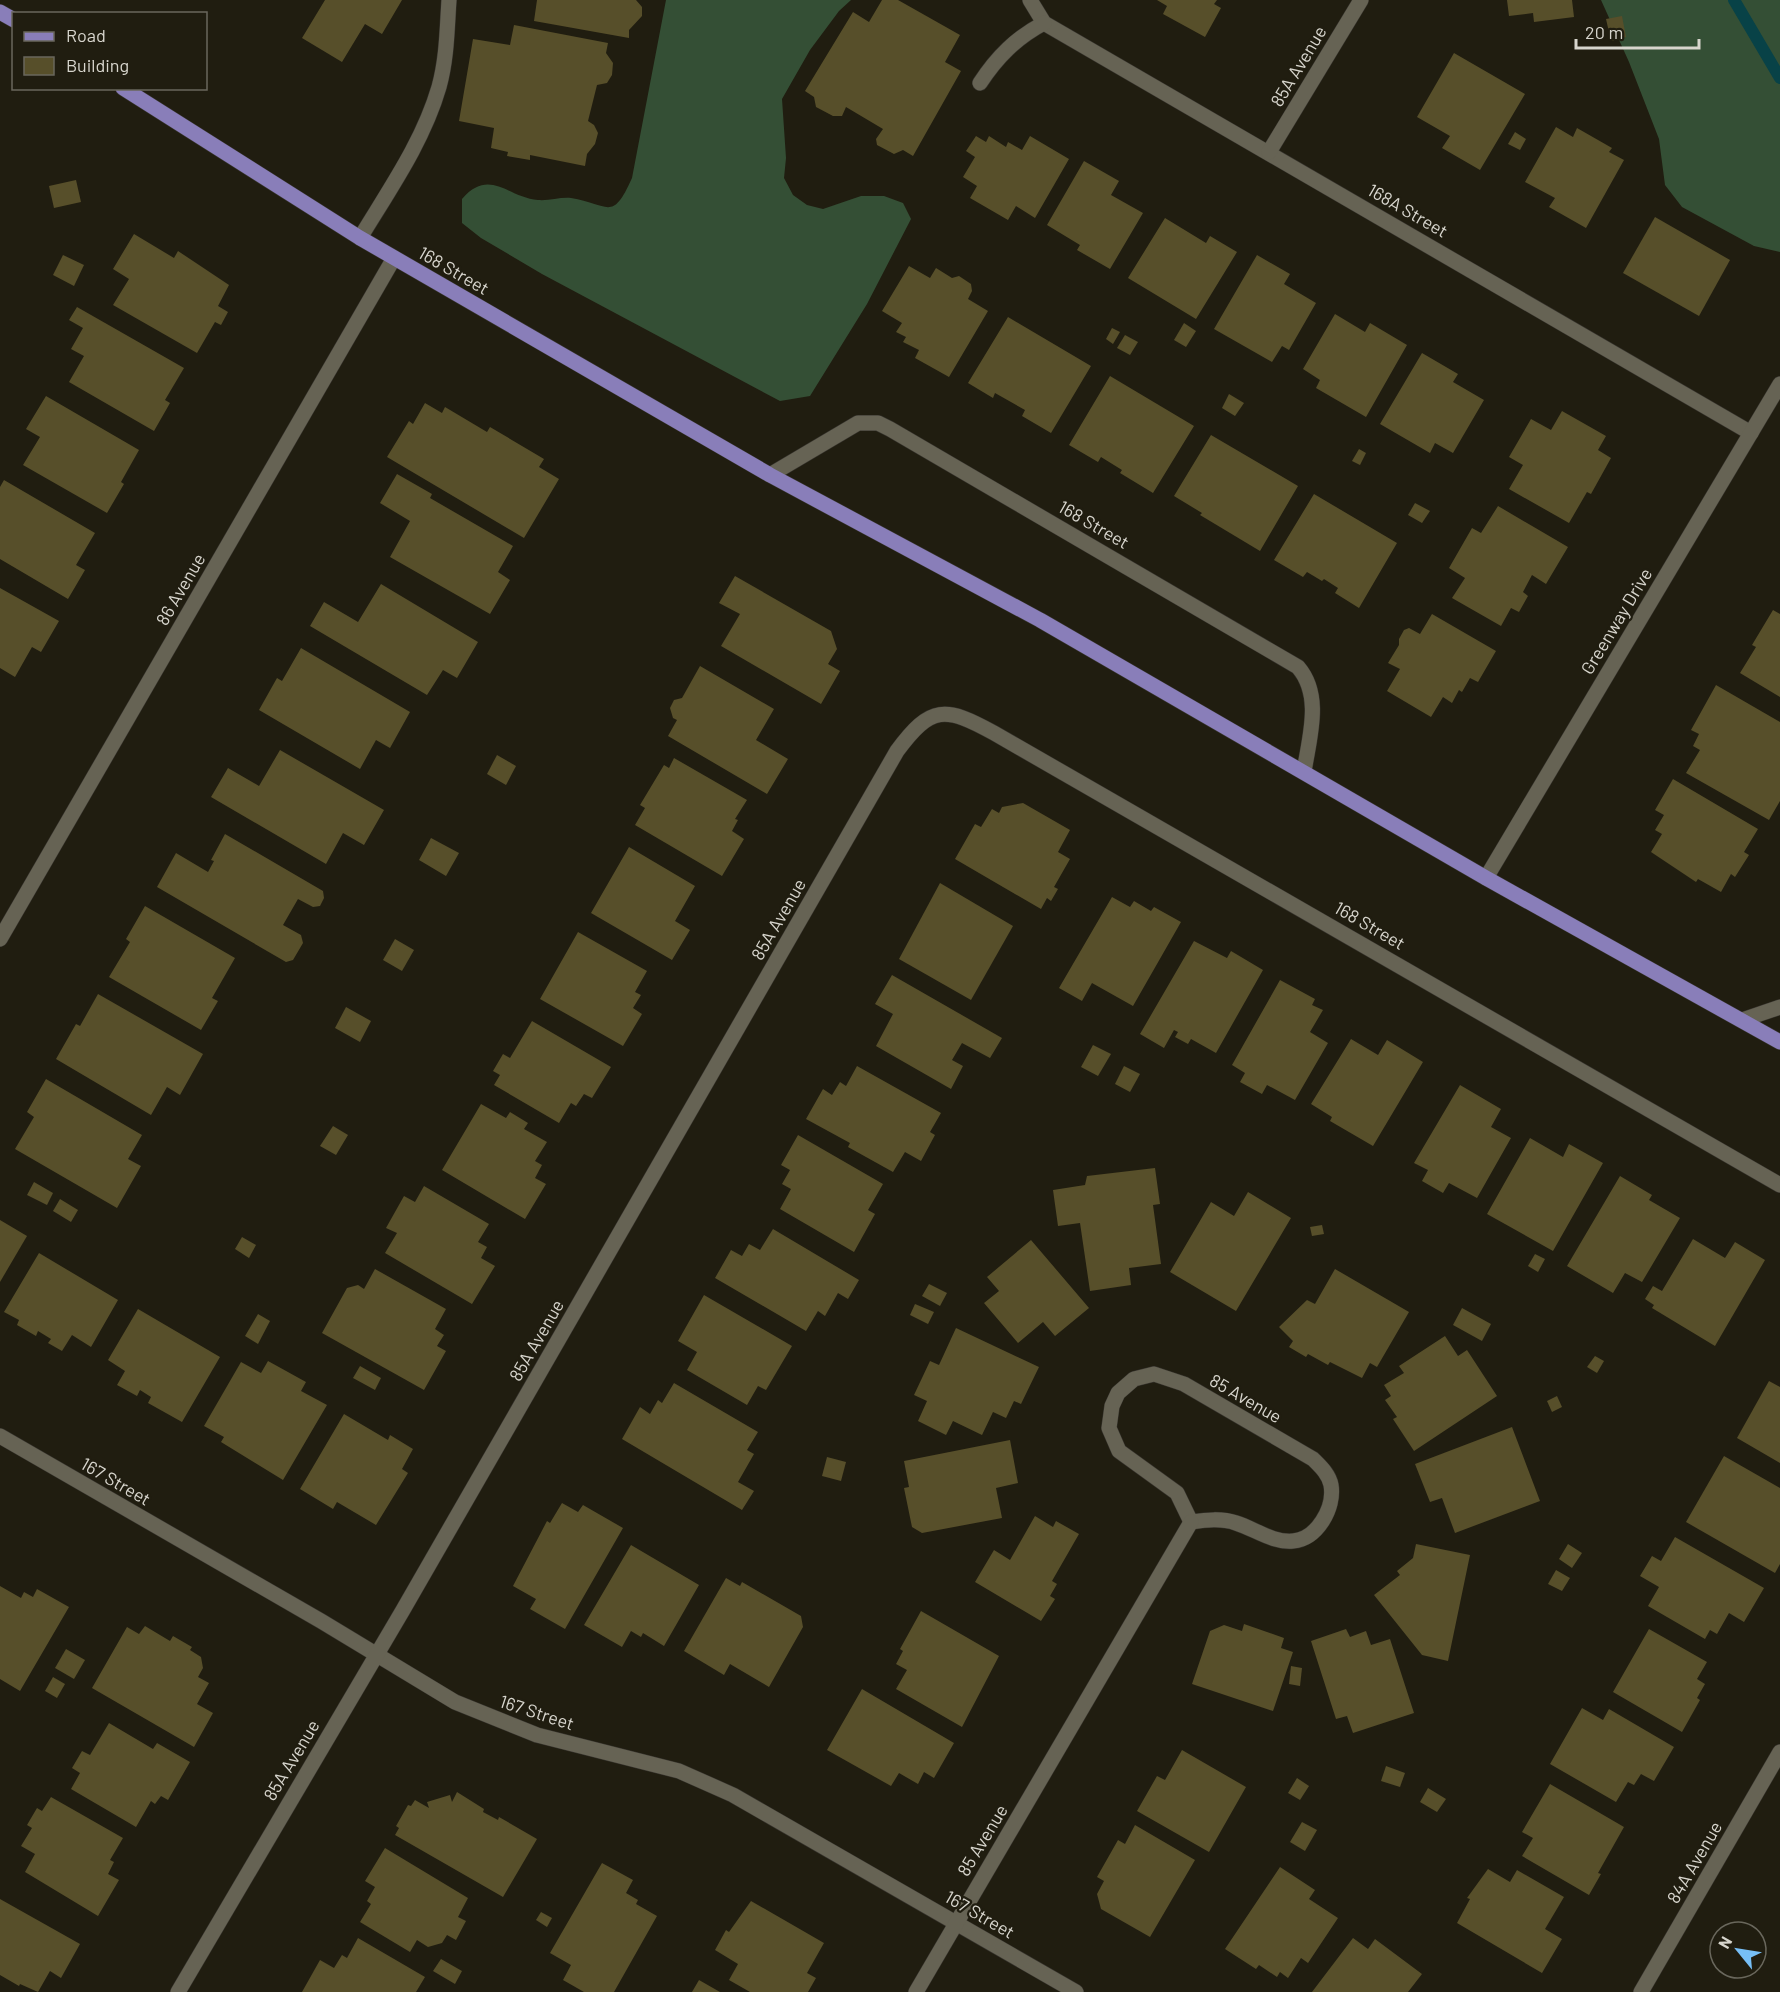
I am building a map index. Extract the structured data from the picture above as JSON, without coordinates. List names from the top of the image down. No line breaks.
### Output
{"streets":{"main road":["168 Street"],"street":["85A Avenue","168A Street","86 Avenue","Greenway Drive","85 Avenue","167 Street","84A Avenue"]},"crossings":[["85A Avenue","168A Street"],["85A Avenue","168 Street"],["85A Avenue","167 Street"],["168A Street","Greenway Drive"],["168 Street","86 Avenue"],["168 Street","Greenway Drive"],["85 Avenue","167 Street"]],"legend":["Road","Building"],"scale_bar":"20 m","north":"top left"}
